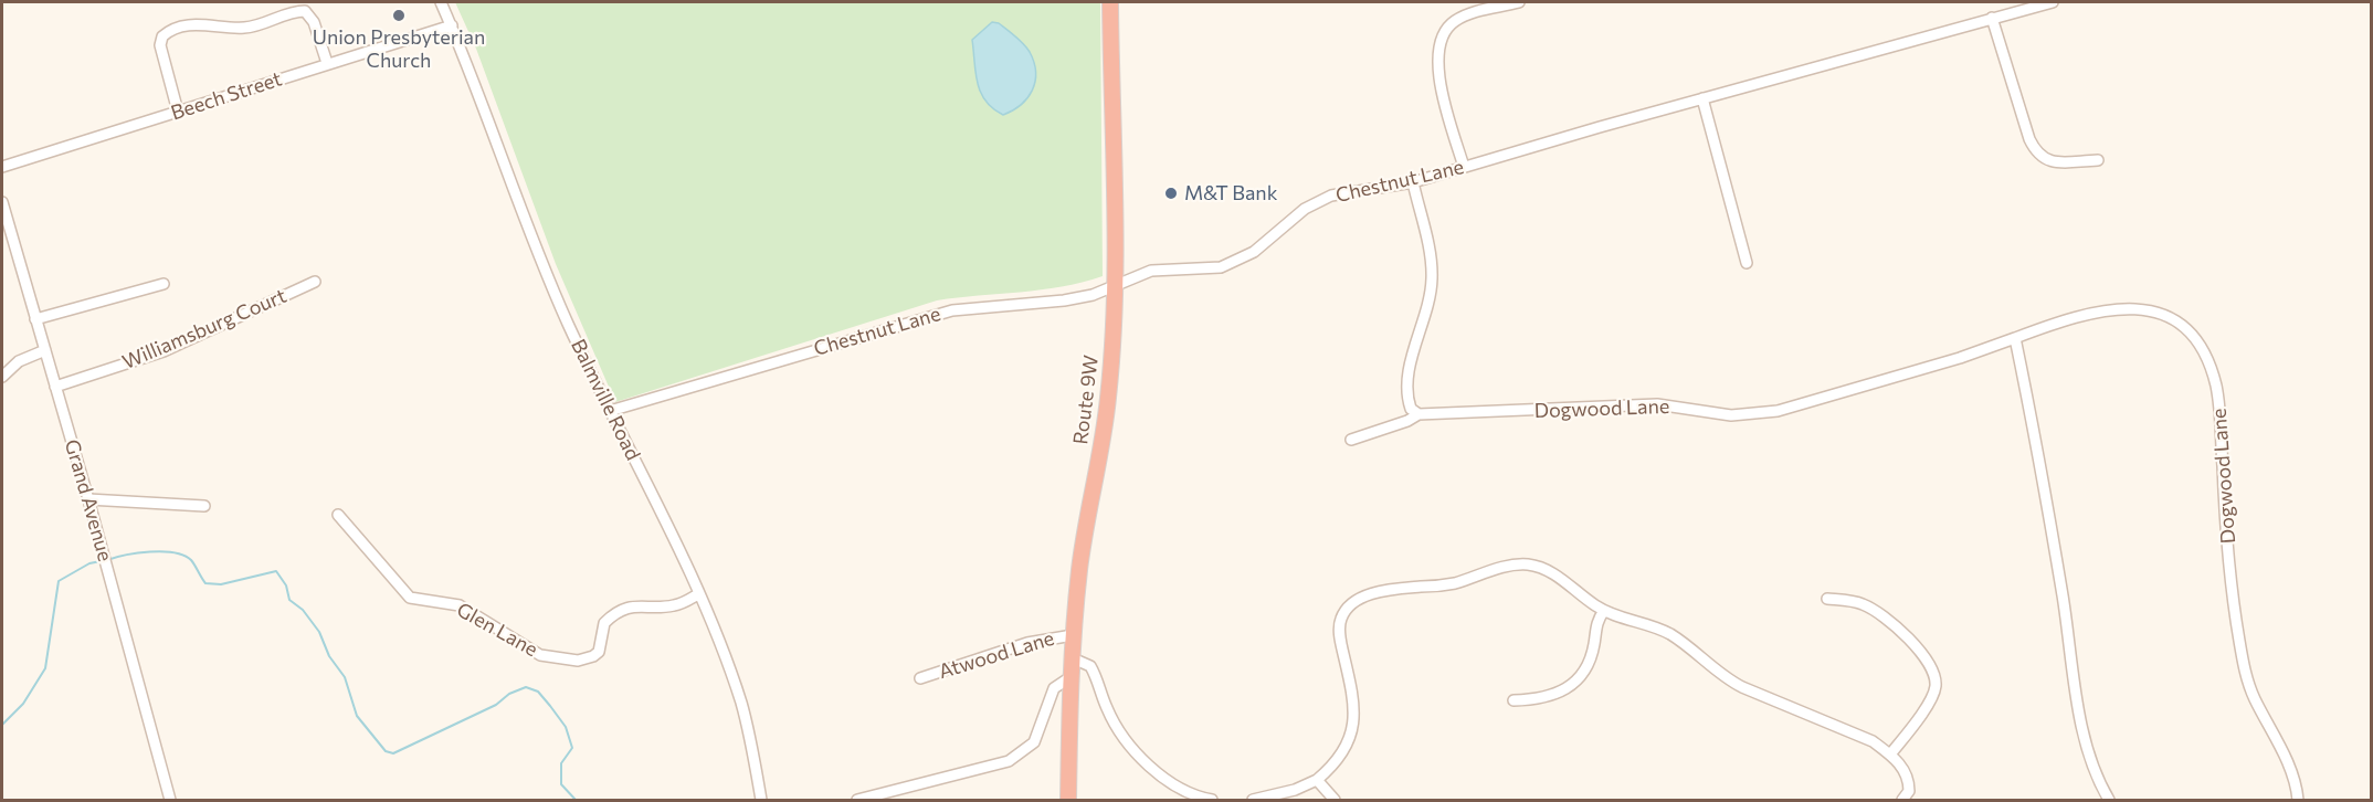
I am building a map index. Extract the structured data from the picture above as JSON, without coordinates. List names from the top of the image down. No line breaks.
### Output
{"streets":{"highway":["Route 9W"],"street":["Beech Street","Chestnut Lane","Williamsburg Court","Balmville Road","Dogwood Lane","Grand Avenue","Glen Lane","Atwood Lane"]},"crossings":[["Beech Street","Balmville Road"],["Chestnut Lane","Balmville Road"],["Chestnut Lane","Route 9W"],["Williamsburg Court","Grand Avenue"],["Balmville Road","Glen Lane"],["Route 9W","Atwood Lane"]],"places":["Union Presbyterian Church","M&T Bank"]}
